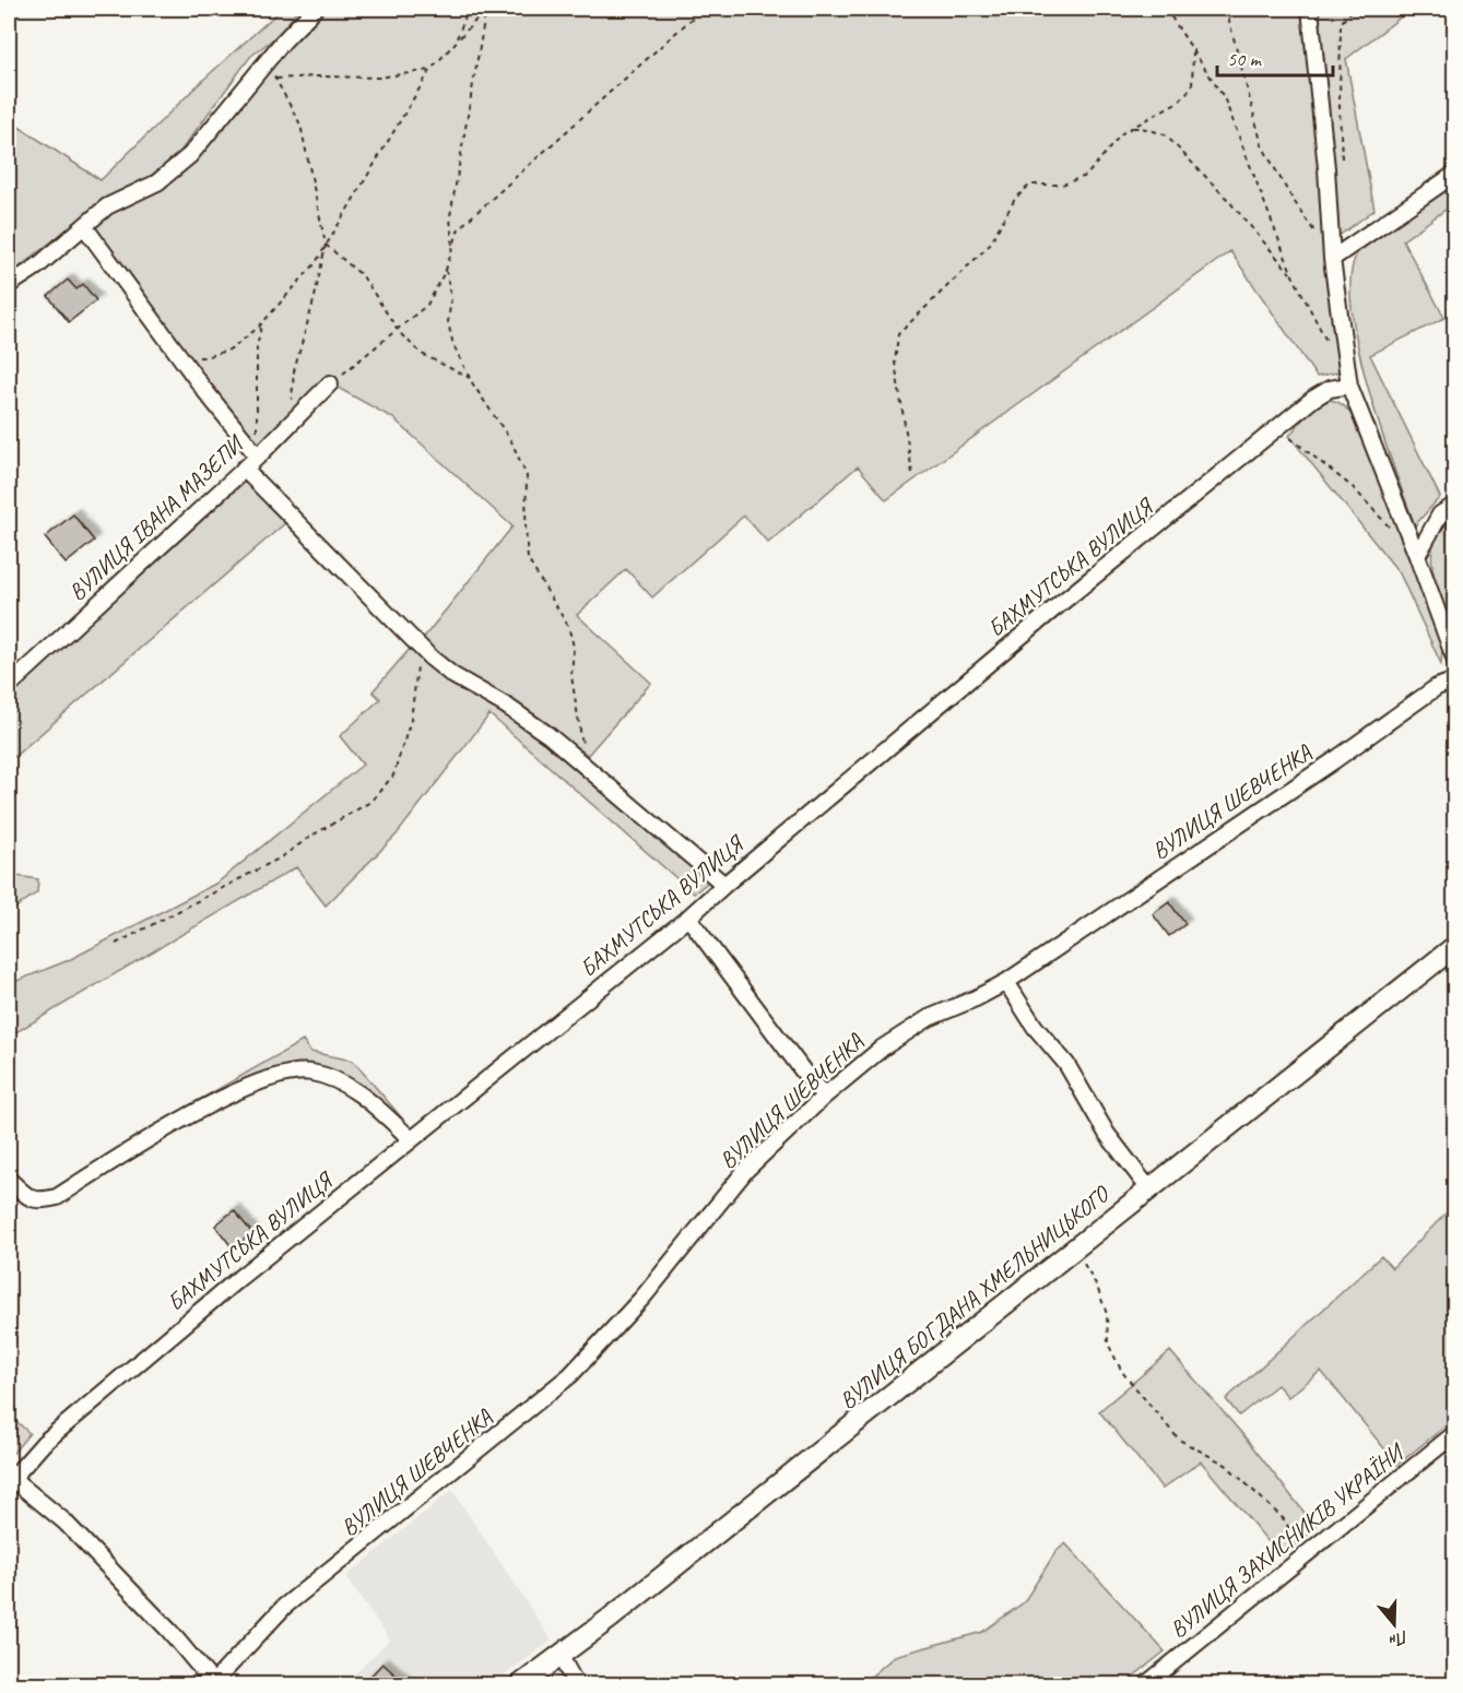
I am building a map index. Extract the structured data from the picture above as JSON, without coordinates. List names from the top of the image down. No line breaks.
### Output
{"streets":{"street":["ВУЛИЦЯ ІВАНА МАЗЕПИ","БАХМУТСЬКА ВУЛИЦЯ","ВУЛИЦЯ ШЕВЧЕНКА","ВУЛИЦЯ БОГДАНА ХМЕЛЬНИЦЬКОГО","ВУЛИЦЯ ЗАХИСНИКІВ УКРАЇНИ"]},"scale_bar":"50 m","north":"bottom"}
